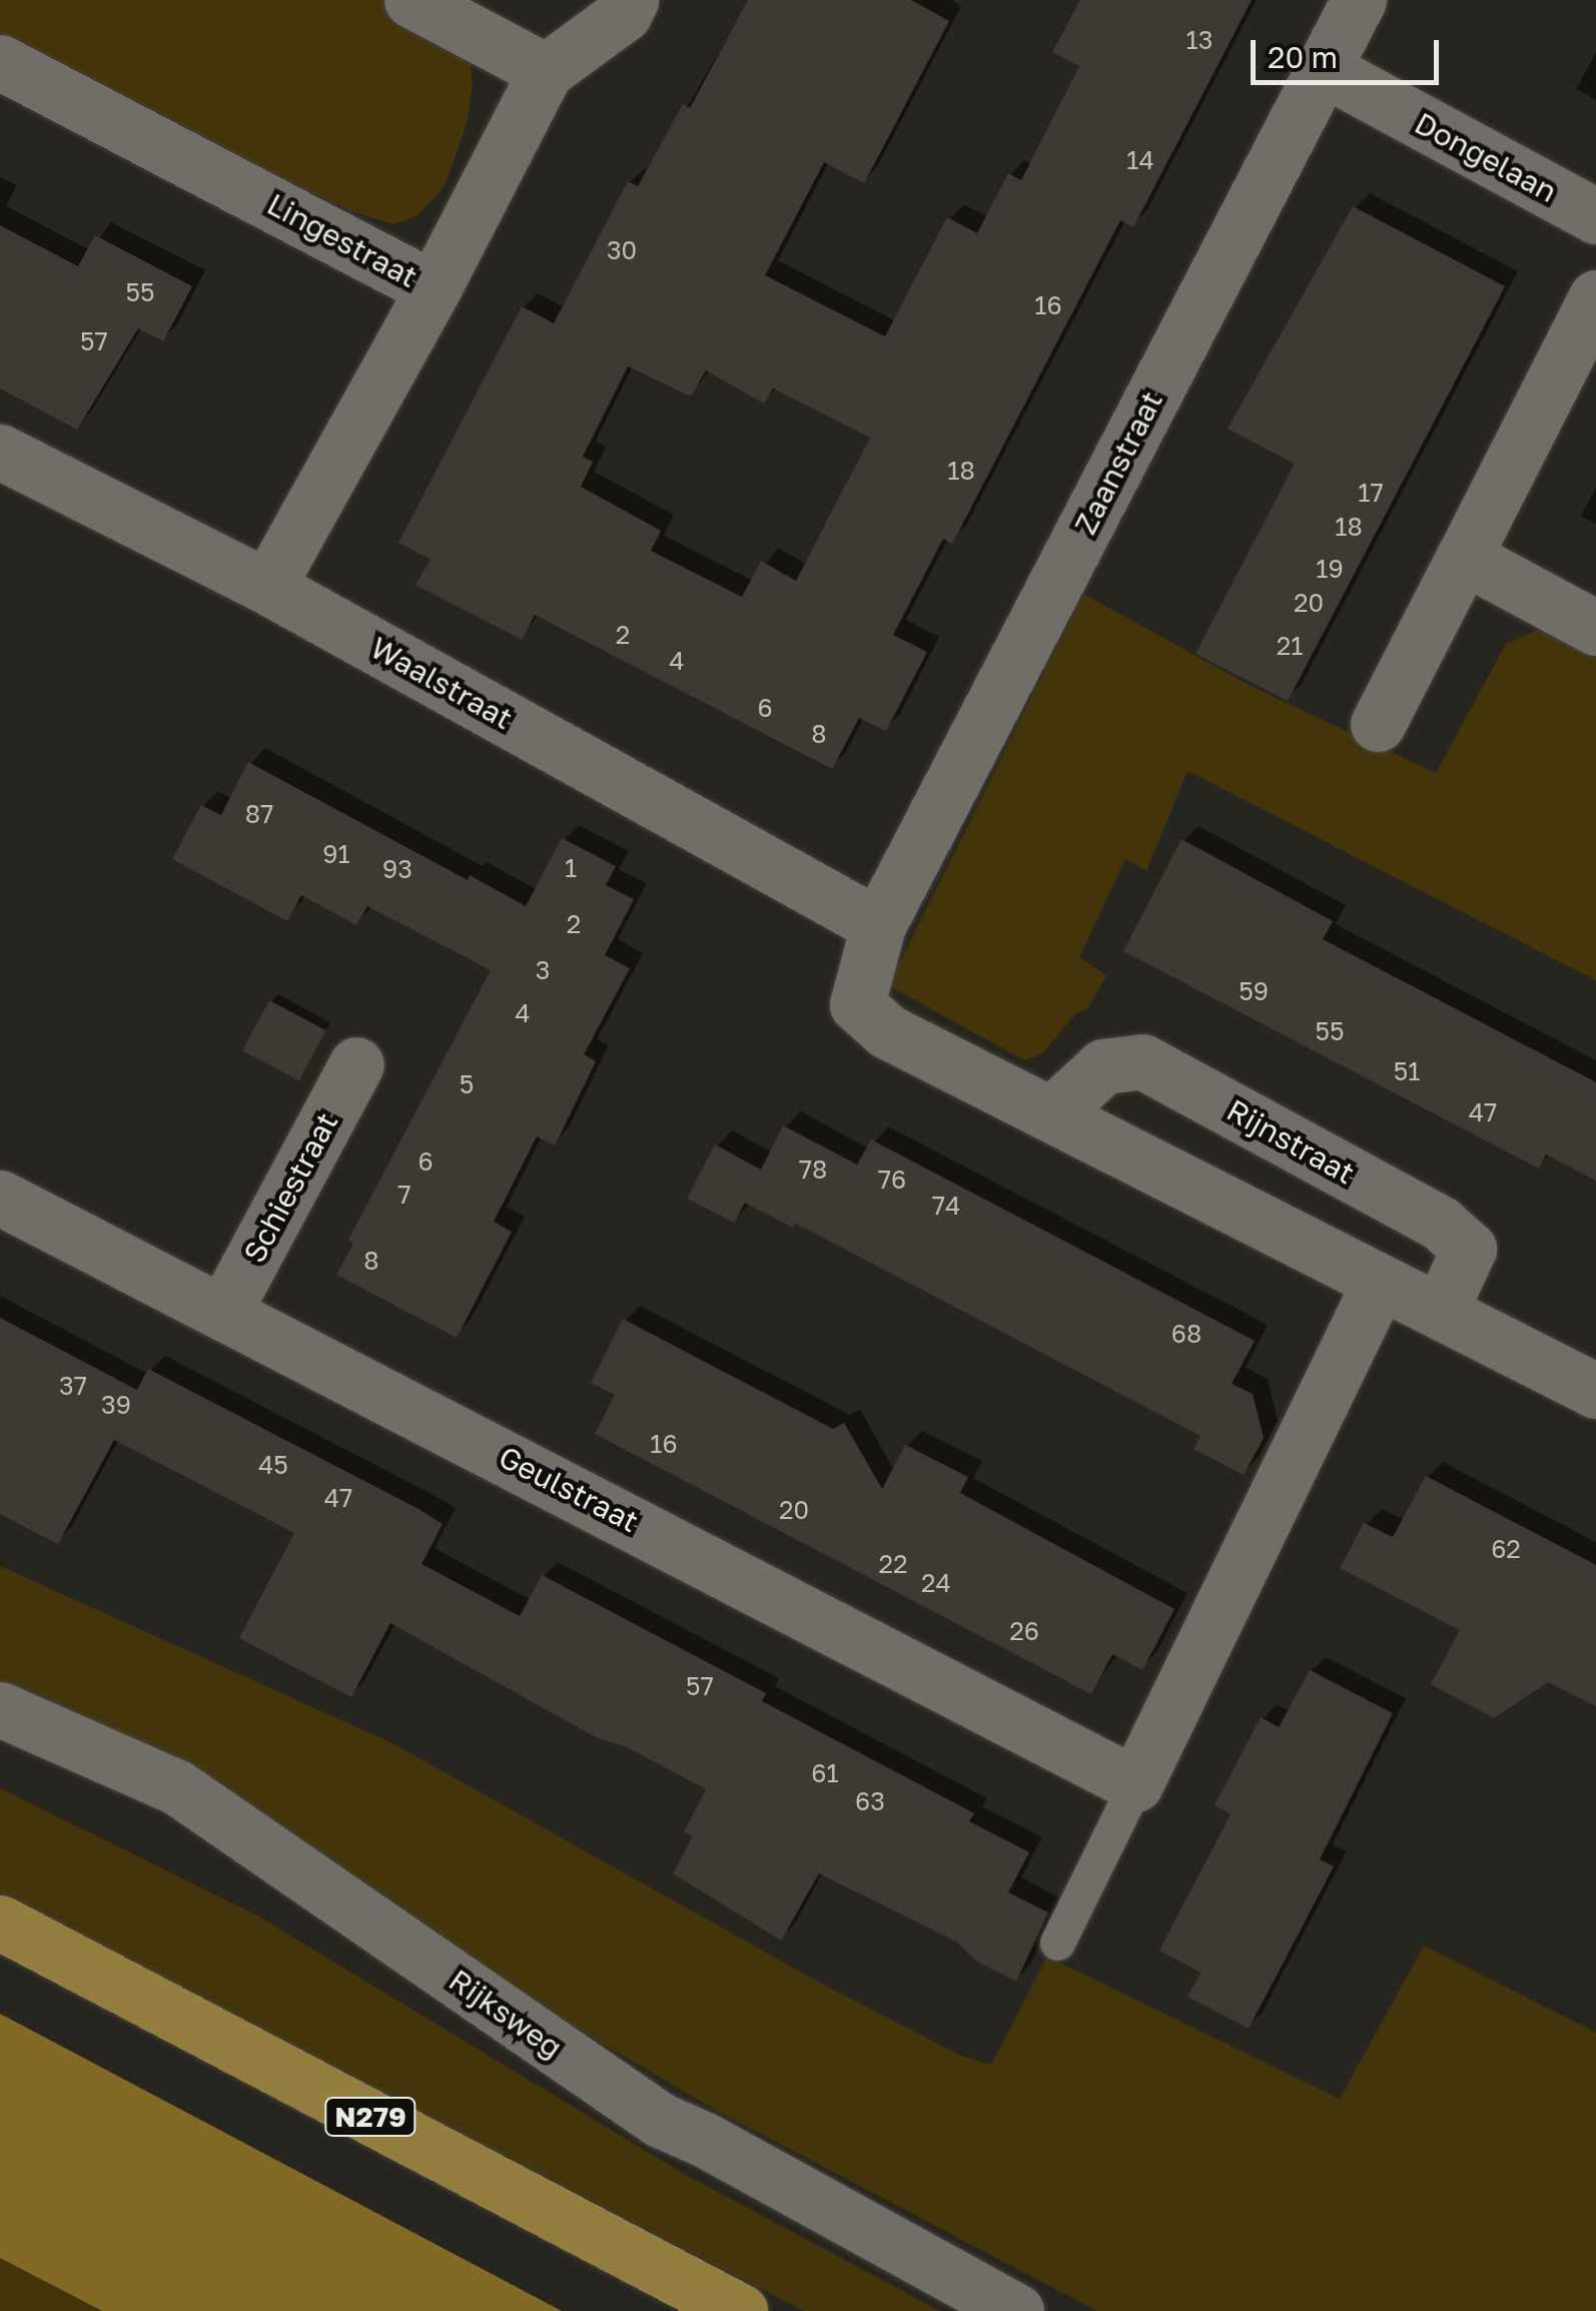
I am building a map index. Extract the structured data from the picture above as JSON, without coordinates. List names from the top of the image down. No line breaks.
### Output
{"streets":{"main road":["N279"],"street":["Dongelaan","Lingestraat","Zaanstraat","Waalstraat","Rijnstraat","Schiestraat","Geulstraat","Rijksweg"]},"crossings":[["Dongelaan","Zaanstraat"],["Lingestraat","Waalstraat"],["Zaanstraat","Waalstraat"],["Schiestraat","Geulstraat"]],"house_numbers":["13","14","30","55","16","57","18","17","18","19","20","2","21","4","6","8","87","91","1","93","2","3","59","4","55","51","5","47","6","78","76","7","74","8","68","37","39","16","45","47","20","62","22","24","26","57","61","63"],"scale_bar":"20 m"}
